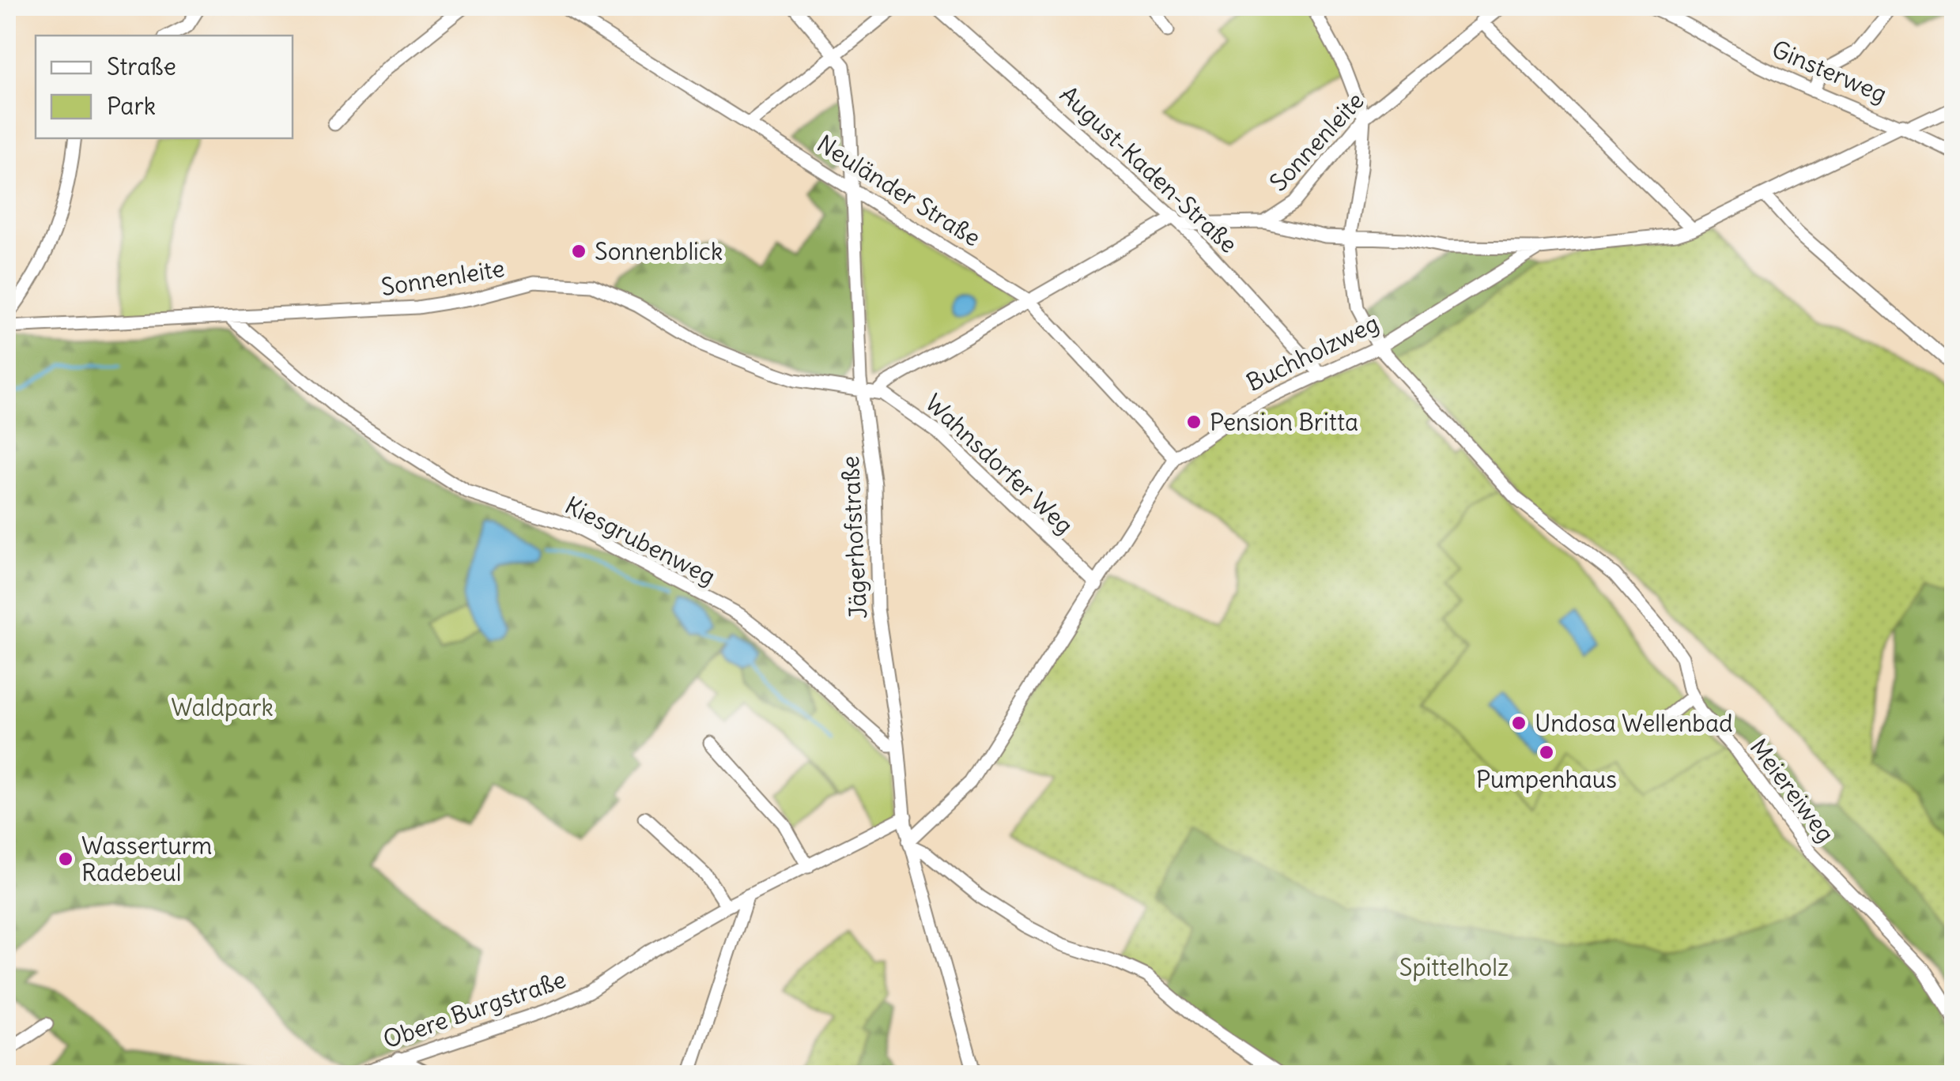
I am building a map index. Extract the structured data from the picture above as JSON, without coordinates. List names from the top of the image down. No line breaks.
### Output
{"streets":{"street":["Ginsterweg","Sonnenleite","August-Kaden-Straße","Neuländer Straße","Buchholzweg","Wahnsdorfer Weg","Jägerhofstraße","Kiesgrubenweg","Meiereiweg","Obere Burgstraße"]},"crossings":[["Ginsterweg","Buchholzweg"],["Sonnenleite","August-Kaden-Straße"],["Sonnenleite","Neuländer Straße"],["Sonnenleite","Wahnsdorfer Weg"],["Sonnenleite","Jägerhofstraße"],["Sonnenleite","Kiesgrubenweg"],["Sonnenleite","Meiereiweg"],["August-Kaden-Straße","Buchholzweg"],["Neuländer Straße","Buchholzweg"],["Neuländer Straße","Jägerhofstraße"],["Buchholzweg","Wahnsdorfer Weg"],["Buchholzweg","Jägerhofstraße"],["Buchholzweg","Meiereiweg"],["Wahnsdorfer Weg","Jägerhofstraße"],["Jägerhofstraße","Kiesgrubenweg"],["Jägerhofstraße","Obere Burgstraße"]],"parks":["Waldpark","Spittelholz"],"places":["Sonnenblick","Pension Britta","Undosa Wellenbad","Pumpenhaus","Wasserturm Radebeul"],"legend":["Straße","Park"]}
